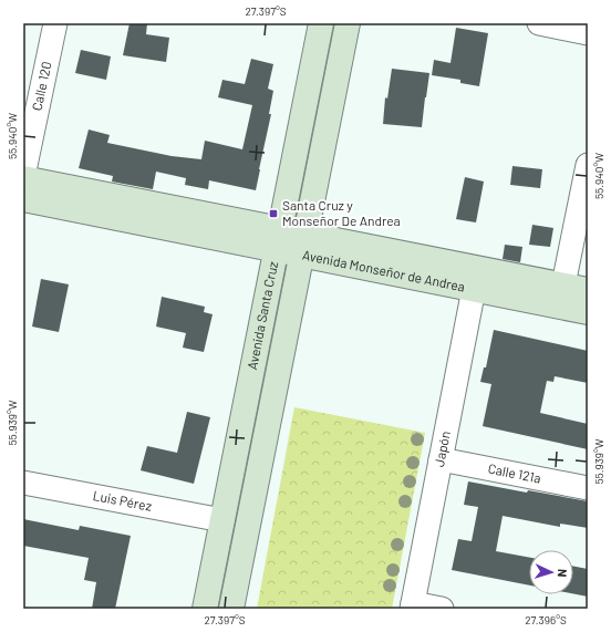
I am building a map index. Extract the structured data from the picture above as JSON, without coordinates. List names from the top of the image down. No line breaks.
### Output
{"streets":{"main road":["Avenida Monseñor de Andrea","Avenida Santa Cruz"],"street":["Calle 120","Japón","Calle 121a","Luis Pérez"]},"crossings":[["Calle 120","Avenida Monseñor de Andrea"],["Avenida Monseñor de Andrea","Avenida Santa Cruz"],["Avenida Monseñor de Andrea","Japón"],["Avenida Santa Cruz","Luis Pérez"],["Japón","Calle 121a"]],"places":{"transit":["Santa Cruz y Monseñor De Andrea"]},"north":"right","coordinates":["27.397°S","55.940°W","55.939°W","27.396°S"]}
